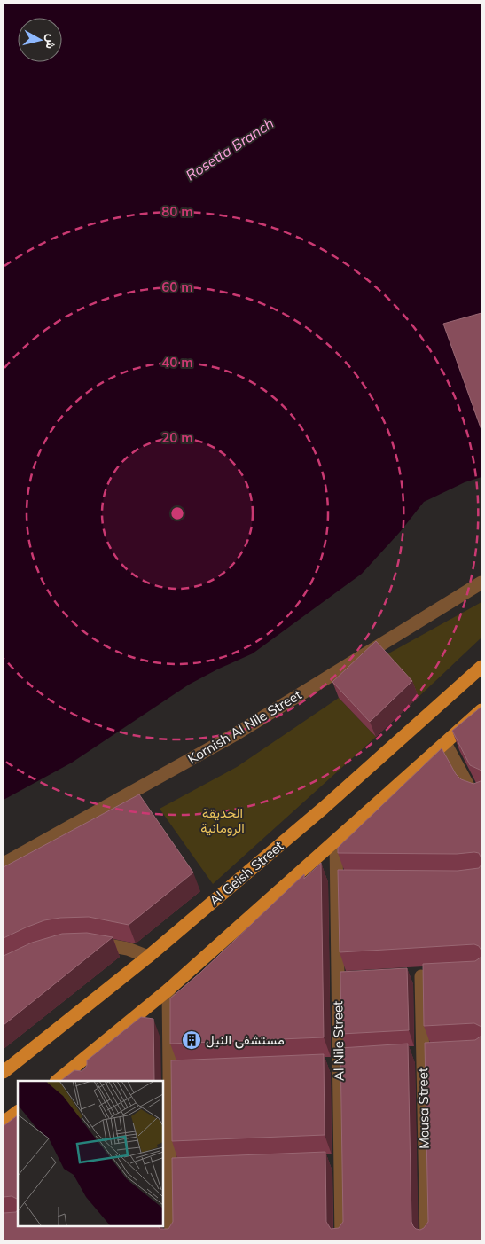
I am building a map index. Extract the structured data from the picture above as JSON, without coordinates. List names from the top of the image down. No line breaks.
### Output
{"streets":{"main road":["Al Geish Street"],"street":["Kornish Al Nile Street","Al Nile Street","Mousa Street"]},"water":["Rosetta Branch"],"parks":["الحديقة الرومانية"],"places":{"building":["مستشفى النيل"]},"north":"right","rings":["80 m","60 m","40 m","20 m"]}
